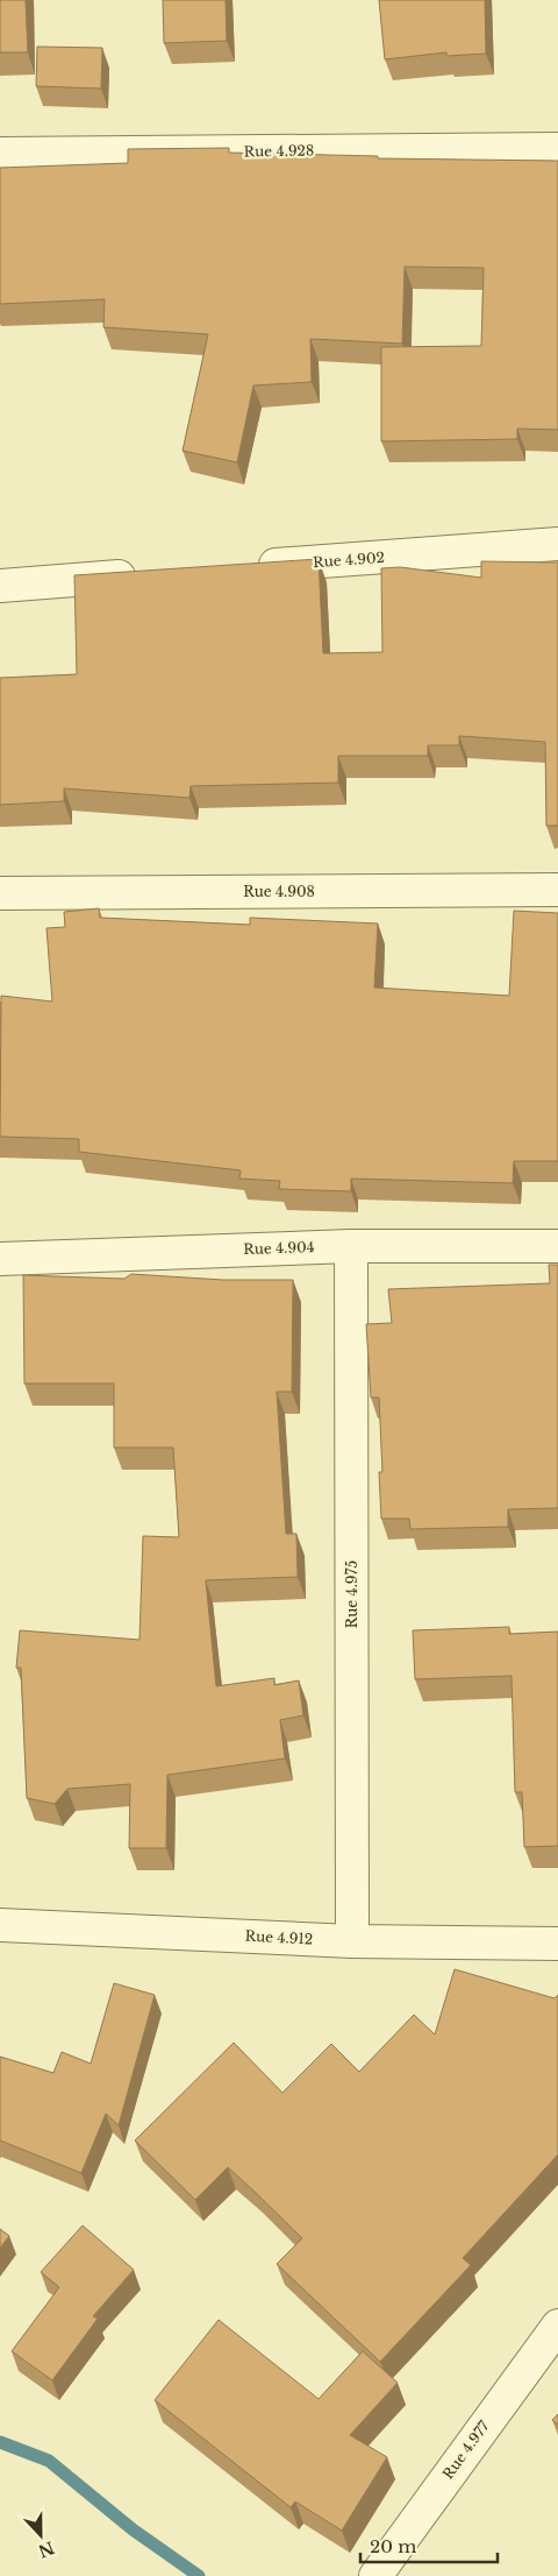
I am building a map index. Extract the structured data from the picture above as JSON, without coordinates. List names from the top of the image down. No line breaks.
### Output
{"streets":{"street":["Rue 4.928","Rue 4.902","Rue 4.908","Rue 4.904","Rue 4.975","Rue 4.912","Rue 4.977"]},"crossings":[["Rue 4.904","Rue 4.975"],["Rue 4.975","Rue 4.912"]],"scale_bar":"20 m","north":"bottom"}
